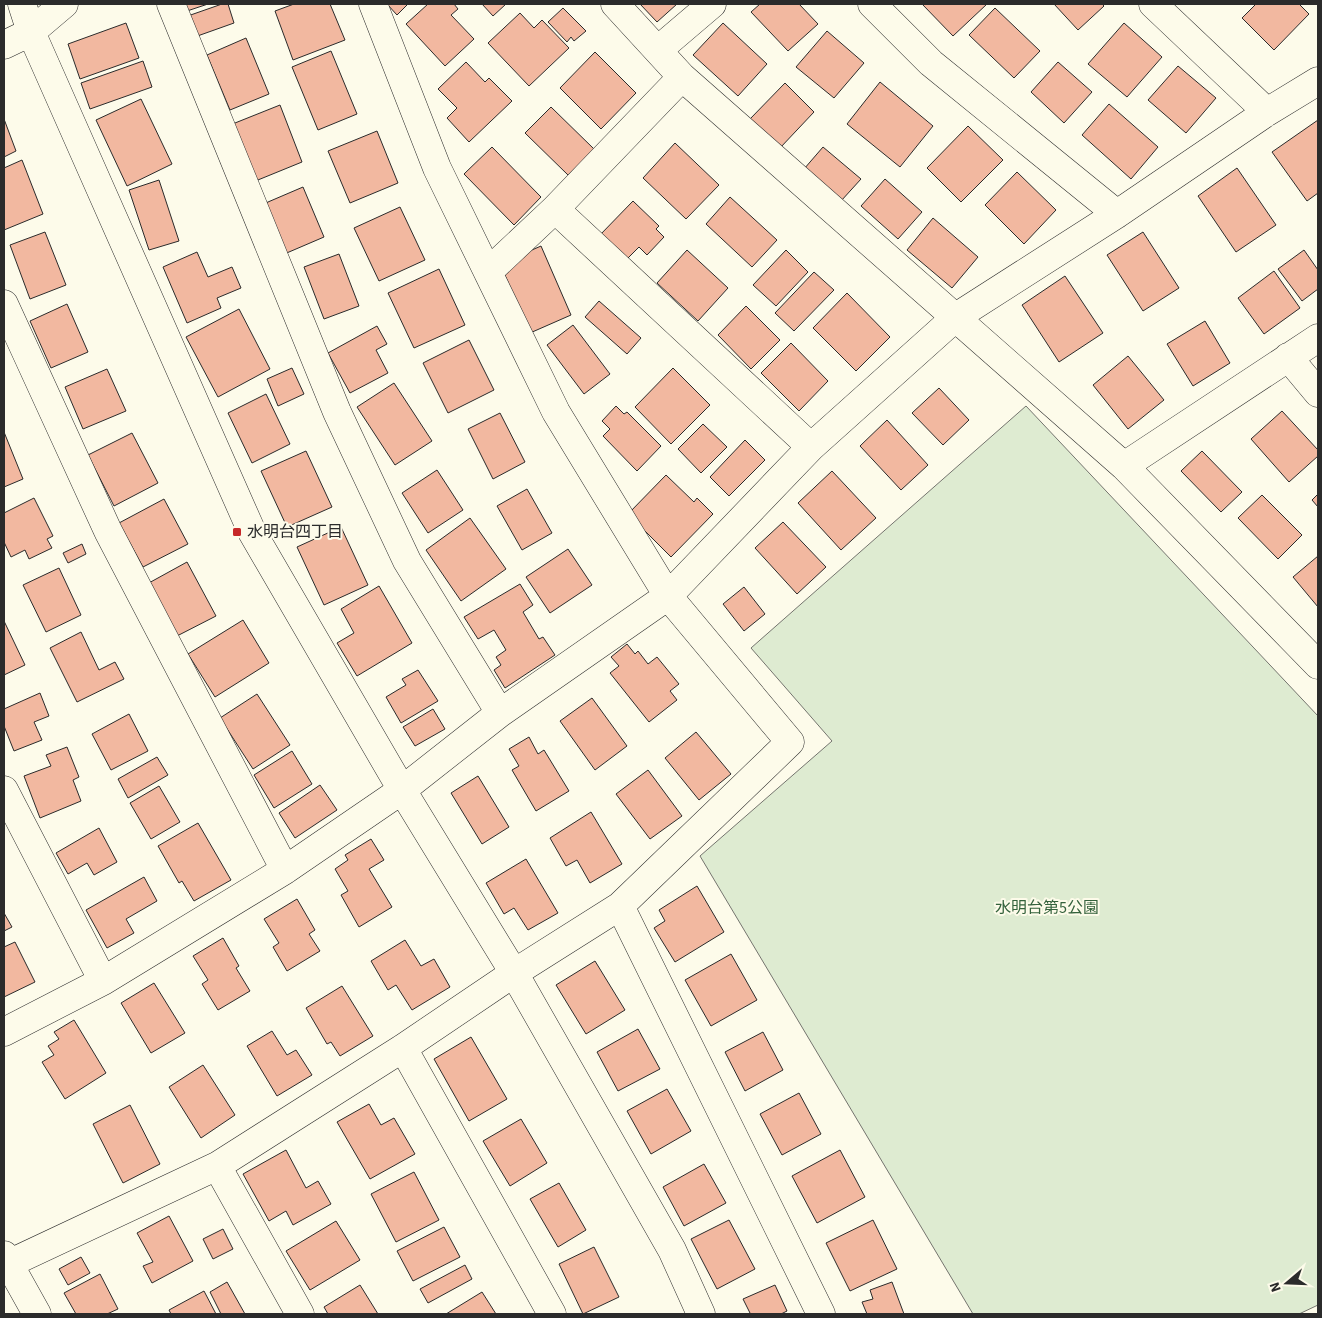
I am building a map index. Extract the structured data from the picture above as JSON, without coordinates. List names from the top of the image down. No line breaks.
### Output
{"parks":["水明台第5公園"],"places":{"transit":["水明台四丁目"]},"north":"left"}
